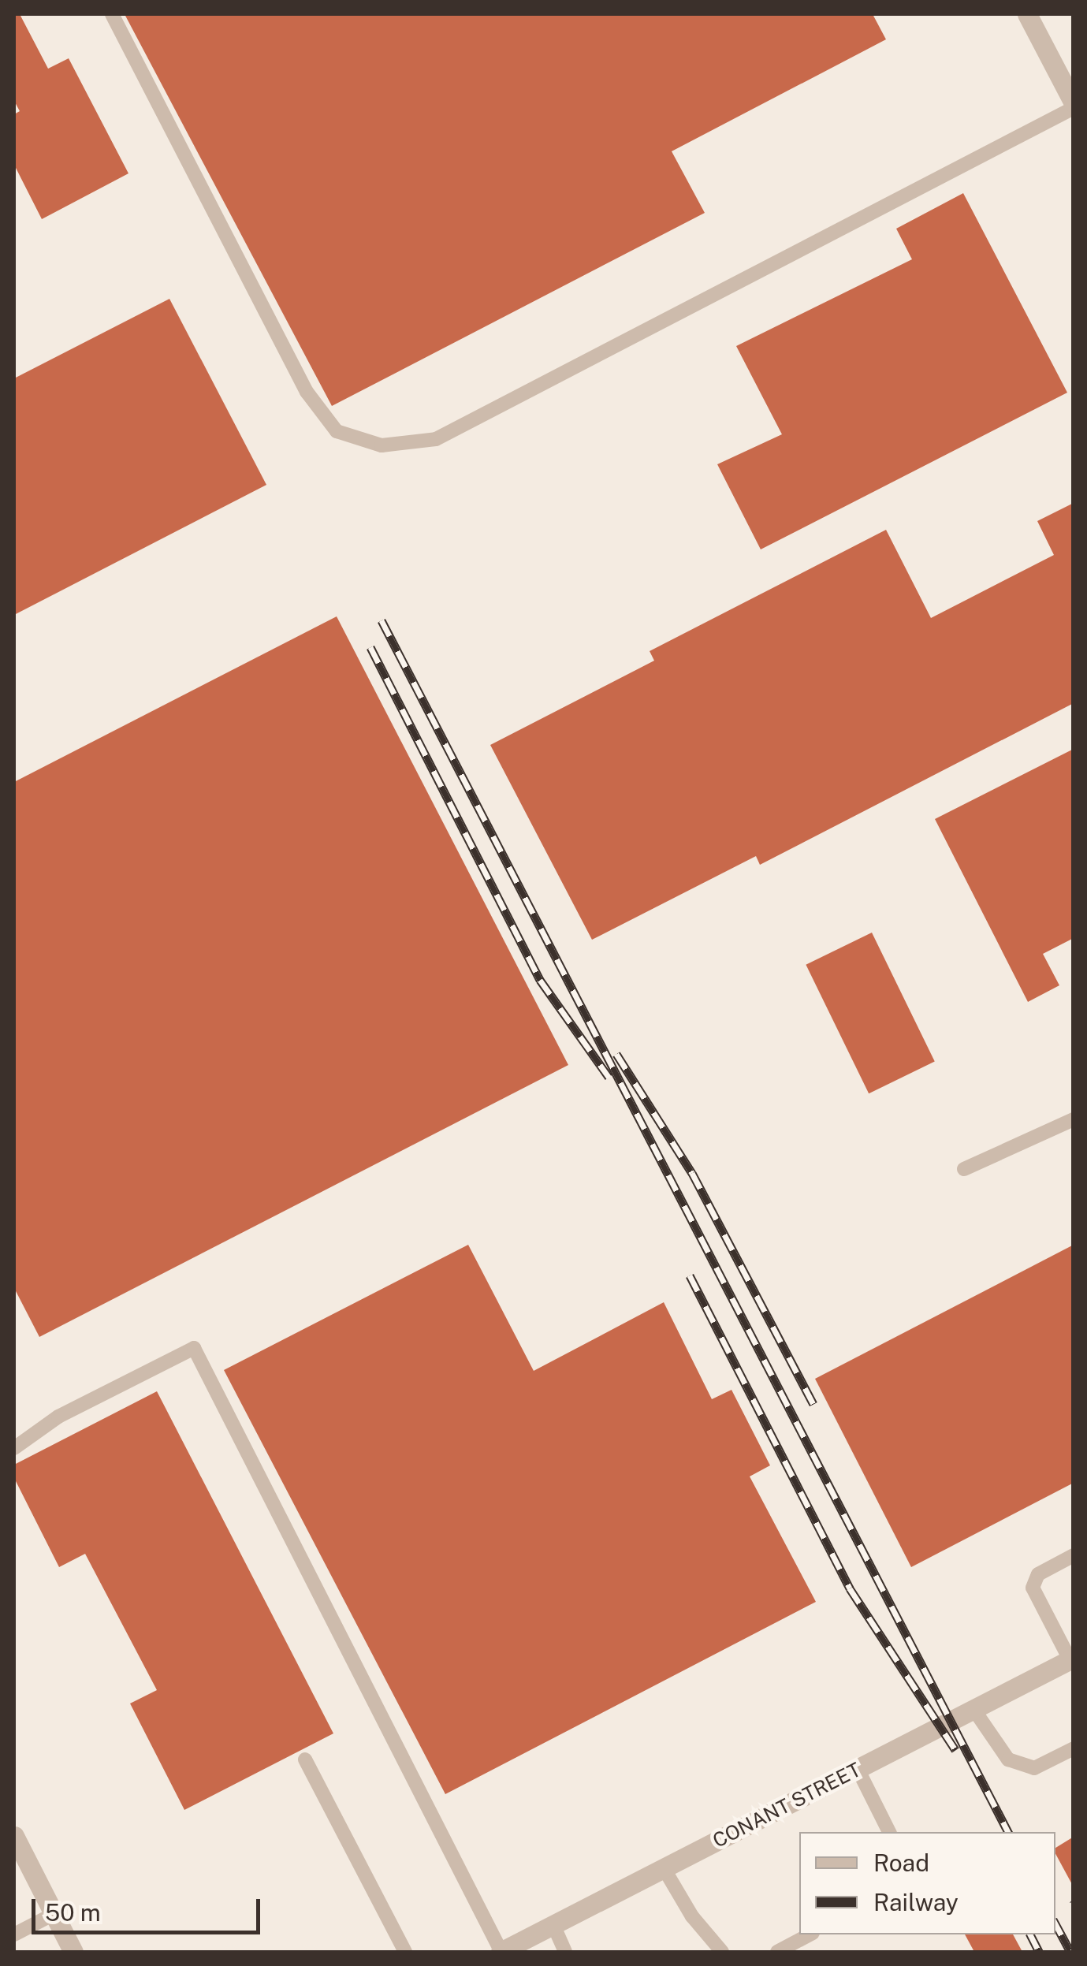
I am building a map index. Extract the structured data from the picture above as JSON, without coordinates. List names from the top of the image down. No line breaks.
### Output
{"streets":{"street":["CONANT STREET"]},"legend":["Road","Railway"],"scale_bar":"50 m"}
